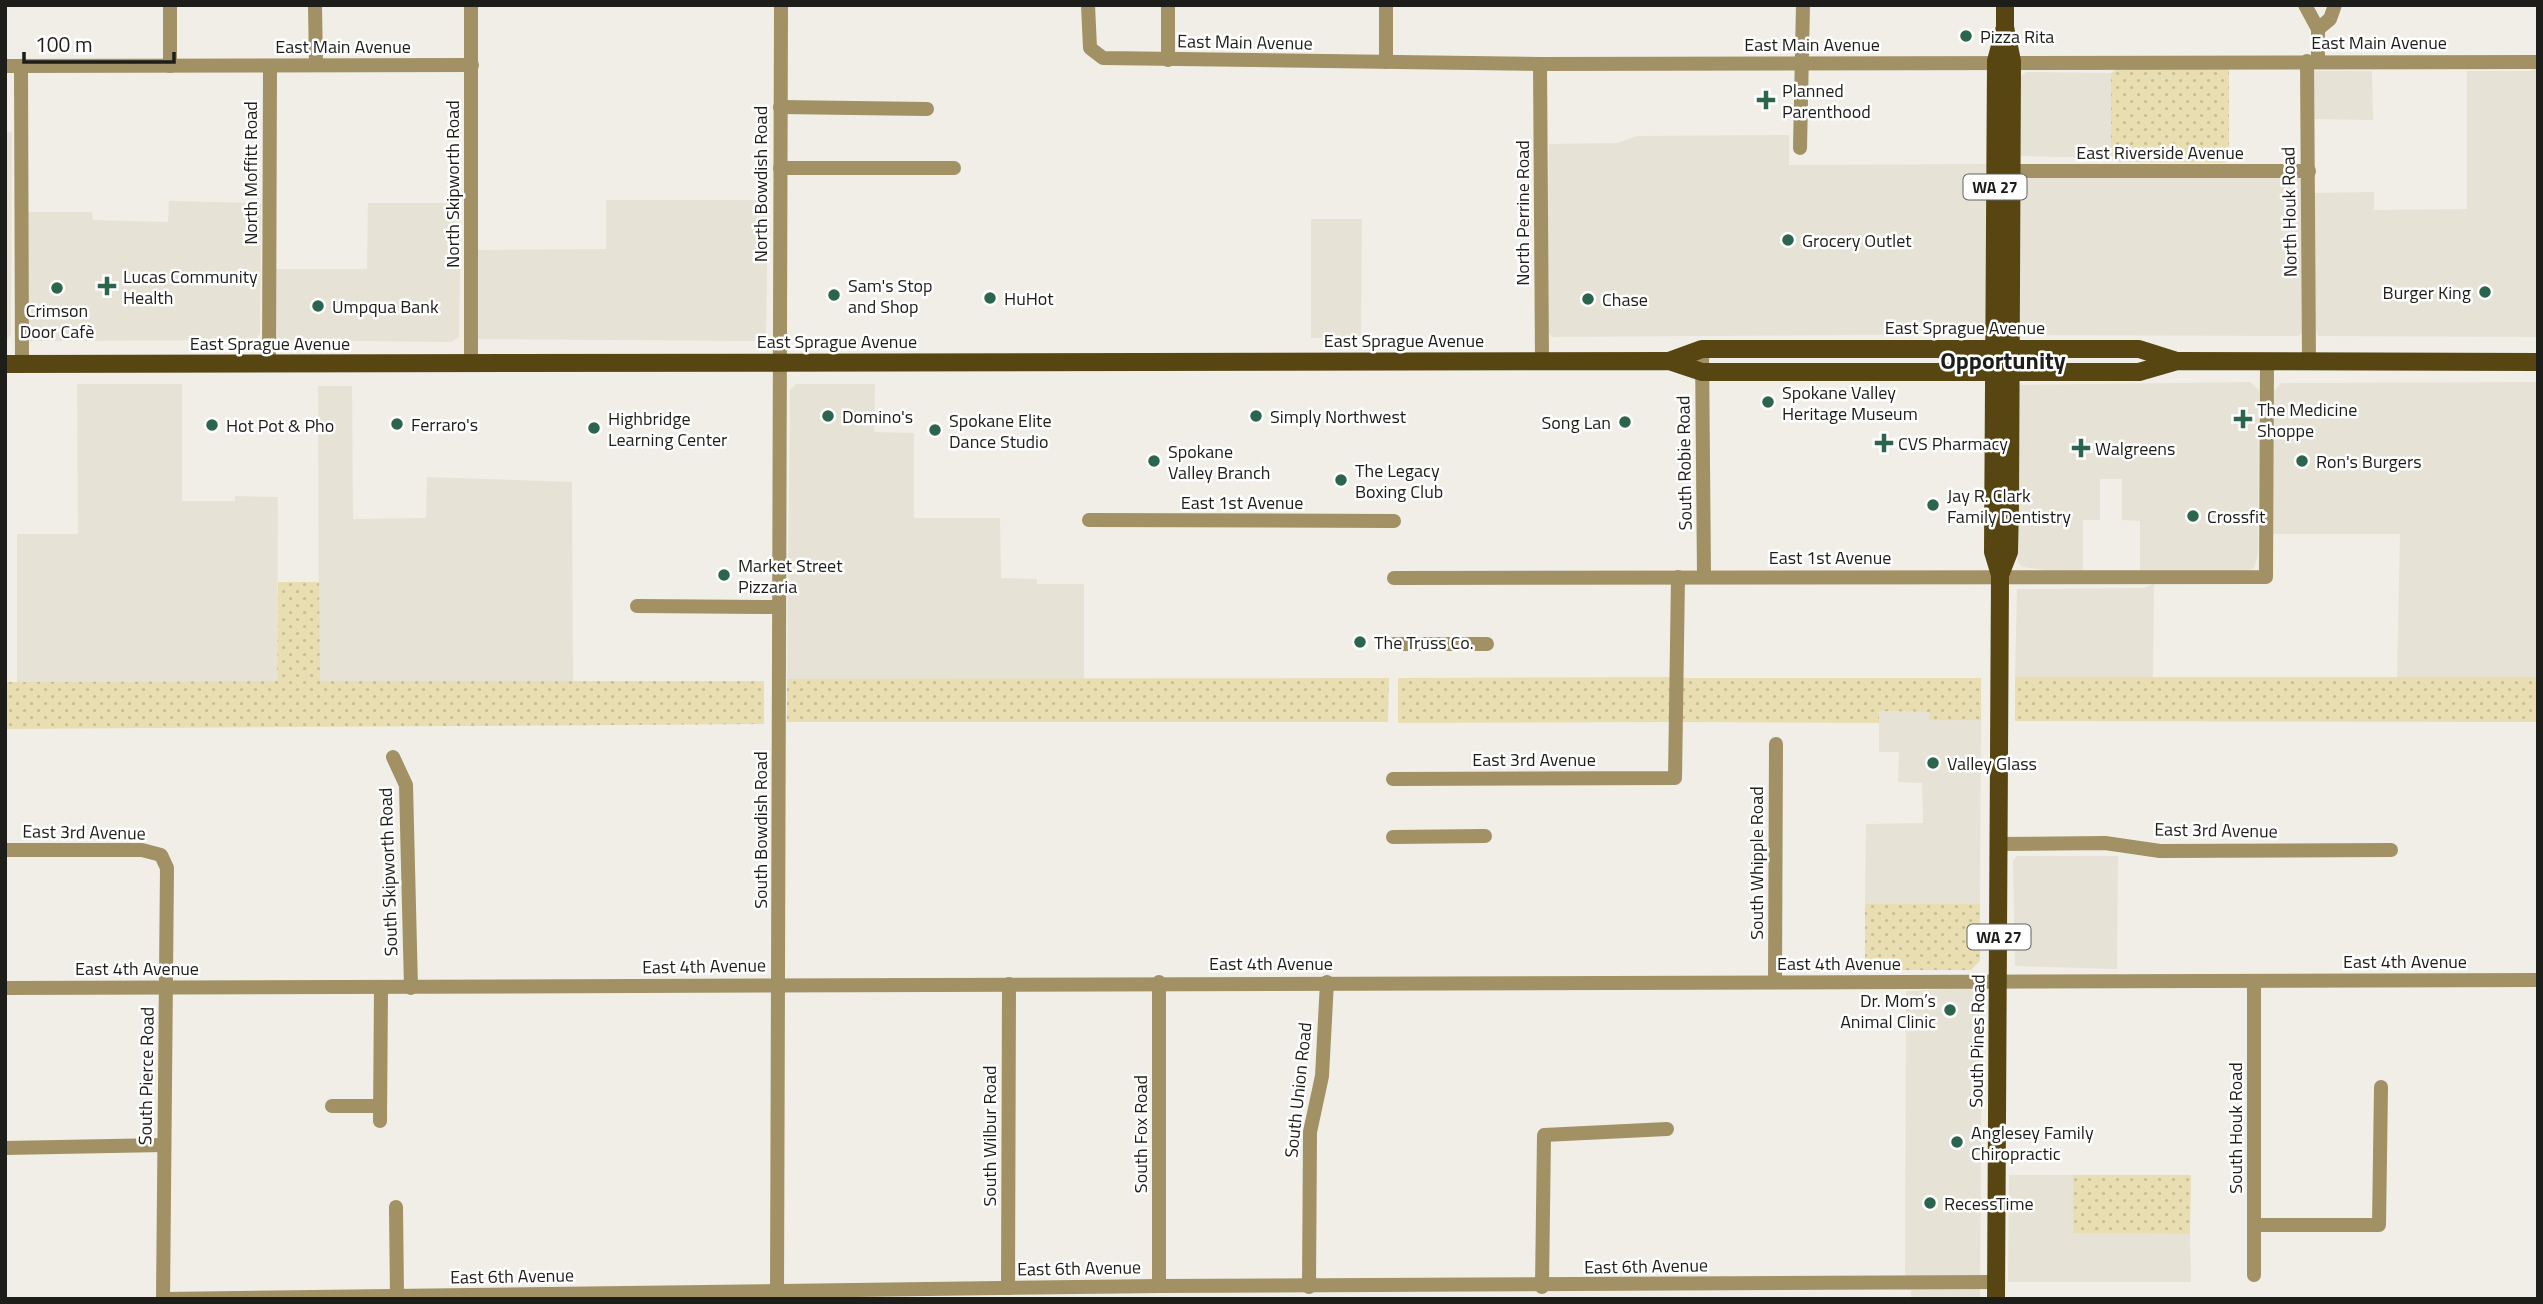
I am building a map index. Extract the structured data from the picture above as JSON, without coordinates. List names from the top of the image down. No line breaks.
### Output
{"streets":{"main road":["WA 27","East Sprague Avenue","South Pines Road"],"street":["East Main Avenue","East Riverside Avenue","North Moffitt Road","North Skipworth Road","North Bowdish Road","North Houk Road","North Perrine Road","South Robie Road","East 1st Avenue","East 3rd Avenue","South Bowdish Road","South Whipple Road","South Skipworth Road","East 4th Avenue","South Pierce Road","South Union Road","South Houk Road","South Fox Road","South Wilbur Road","East 6th Avenue"]},"crossings":[["East Main Avenue","North Moffitt Road"],["East Main Avenue","North Skipworth Road"],["East Main Avenue","WA 27"],["East Main Avenue","North Houk Road"],["East Main Avenue","North Perrine Road"],["East Riverside Avenue","WA 27"],["East Riverside Avenue","North Houk Road"],["North Moffitt Road","East Sprague Avenue"],["North Skipworth Road","East Sprague Avenue"],["North Bowdish Road","East Sprague Avenue"],["North Bowdish Road","South Bowdish Road"],["WA 27","East Sprague Avenue"],["WA 27","South Pines Road"],["North Houk Road","East Sprague Avenue"],["North Perrine Road","East Sprague Avenue"],["East Sprague Avenue","South Robie Road"],["East Sprague Avenue","East 1st Avenue"],["East Sprague Avenue","South Bowdish Road"],["East Sprague Avenue","South Pines Road"],["South Robie Road","East 1st Avenue"],["East 1st Avenue","East 3rd Avenue"],["East 1st Avenue","South Pines Road"],["East 3rd Avenue","South Pines Road"],["East 3rd Avenue","South Pierce Road"],["South Bowdish Road","East 4th Avenue"],["South Bowdish Road","East 6th Avenue"],["South Whipple Road","East 4th Avenue"],["South Skipworth Road","East 4th Avenue"],["East 4th Avenue","South Pines Road"],["East 4th Avenue","South Pierce Road"],["East 4th Avenue","South Union Road"],["East 4th Avenue","South Houk Road"],["East 4th Avenue","South Fox Road"],["East 4th Avenue","South Wilbur Road"],["South Pines Road","East 6th Avenue"],["South Pierce Road","East 6th Avenue"],["South Union Road","East 6th Avenue"],["South Fox Road","East 6th Avenue"],["South Wilbur Road","East 6th Avenue"]],"districts":["Opportunity"],"places":{"other":["Pizza Rita","Grocery Outlet","Crimson Door Cafè","Burger King","Sam's Stop and Shop","HuHot","Chase","Umpqua Bank","Spokane Valley Heritage Museum","Domino's","Simply Northwest","Song Lan","Ferraro's","Hot Pot & Pho","Highbridge Learning Center","Spokane Elite Dance Studio","Spokane Valley Branch","Ron's Burgers","The Legacy Boxing Club","Jay R. Clark Family Dentistry","Crossfit","Market Street Pizzaria","The Truss Co.","Valley Glass","Dr. Mom’s Animal Clinic","Anglesey Family Chiropractic","RecessTime"],"health":["Planned Parenthood","Lucas Community Health","The Medicine Shoppe","CVS Pharmacy","Walgreens"]},"scale_bar":"100 m"}
